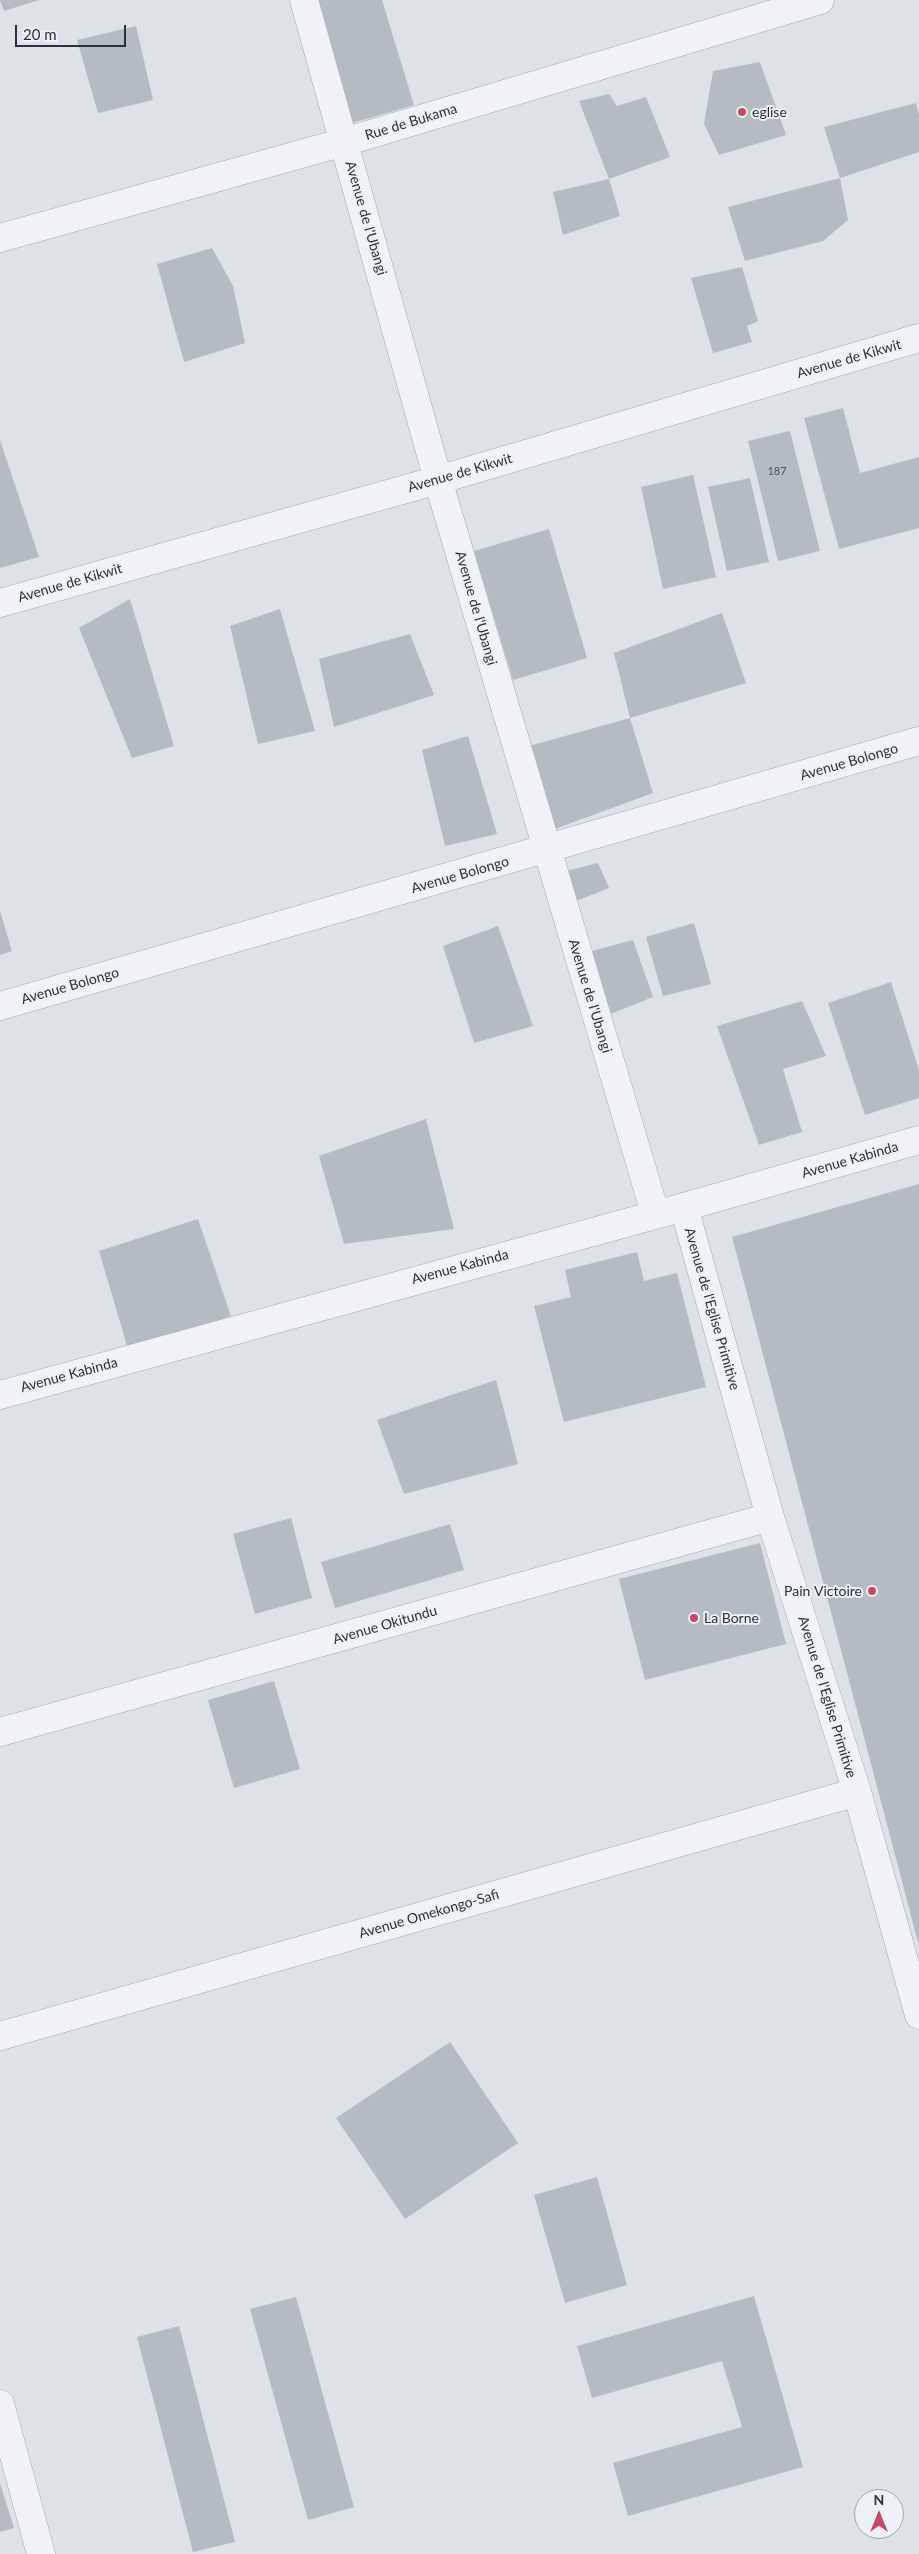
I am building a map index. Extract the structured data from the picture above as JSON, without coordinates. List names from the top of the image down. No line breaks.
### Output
{"streets":{"street":["Rue de Bukama","Avenue de l'Ubangi","Avenue de Kikwit","Avenue Bolongo","Avenue Kabinda","Avenue de l'Eglise Primitive","Avenue Okitundu","Avenue Omekongo-Safi"]},"crossings":[["Rue de Bukama","Avenue de l'Ubangi"],["Avenue de l'Ubangi","Avenue de Kikwit"],["Avenue de l'Ubangi","Avenue Bolongo"],["Avenue de l'Ubangi","Avenue Kabinda"],["Avenue Kabinda","Avenue de l'Eglise Primitive"],["Avenue de l'Eglise Primitive","Avenue Okitundu"],["Avenue de l'Eglise Primitive","Avenue Omekongo-Safi"]],"places":["eglise","Pain Victoire","La Borne"],"house_numbers":["187"],"scale_bar":"20 m","north":"top"}
